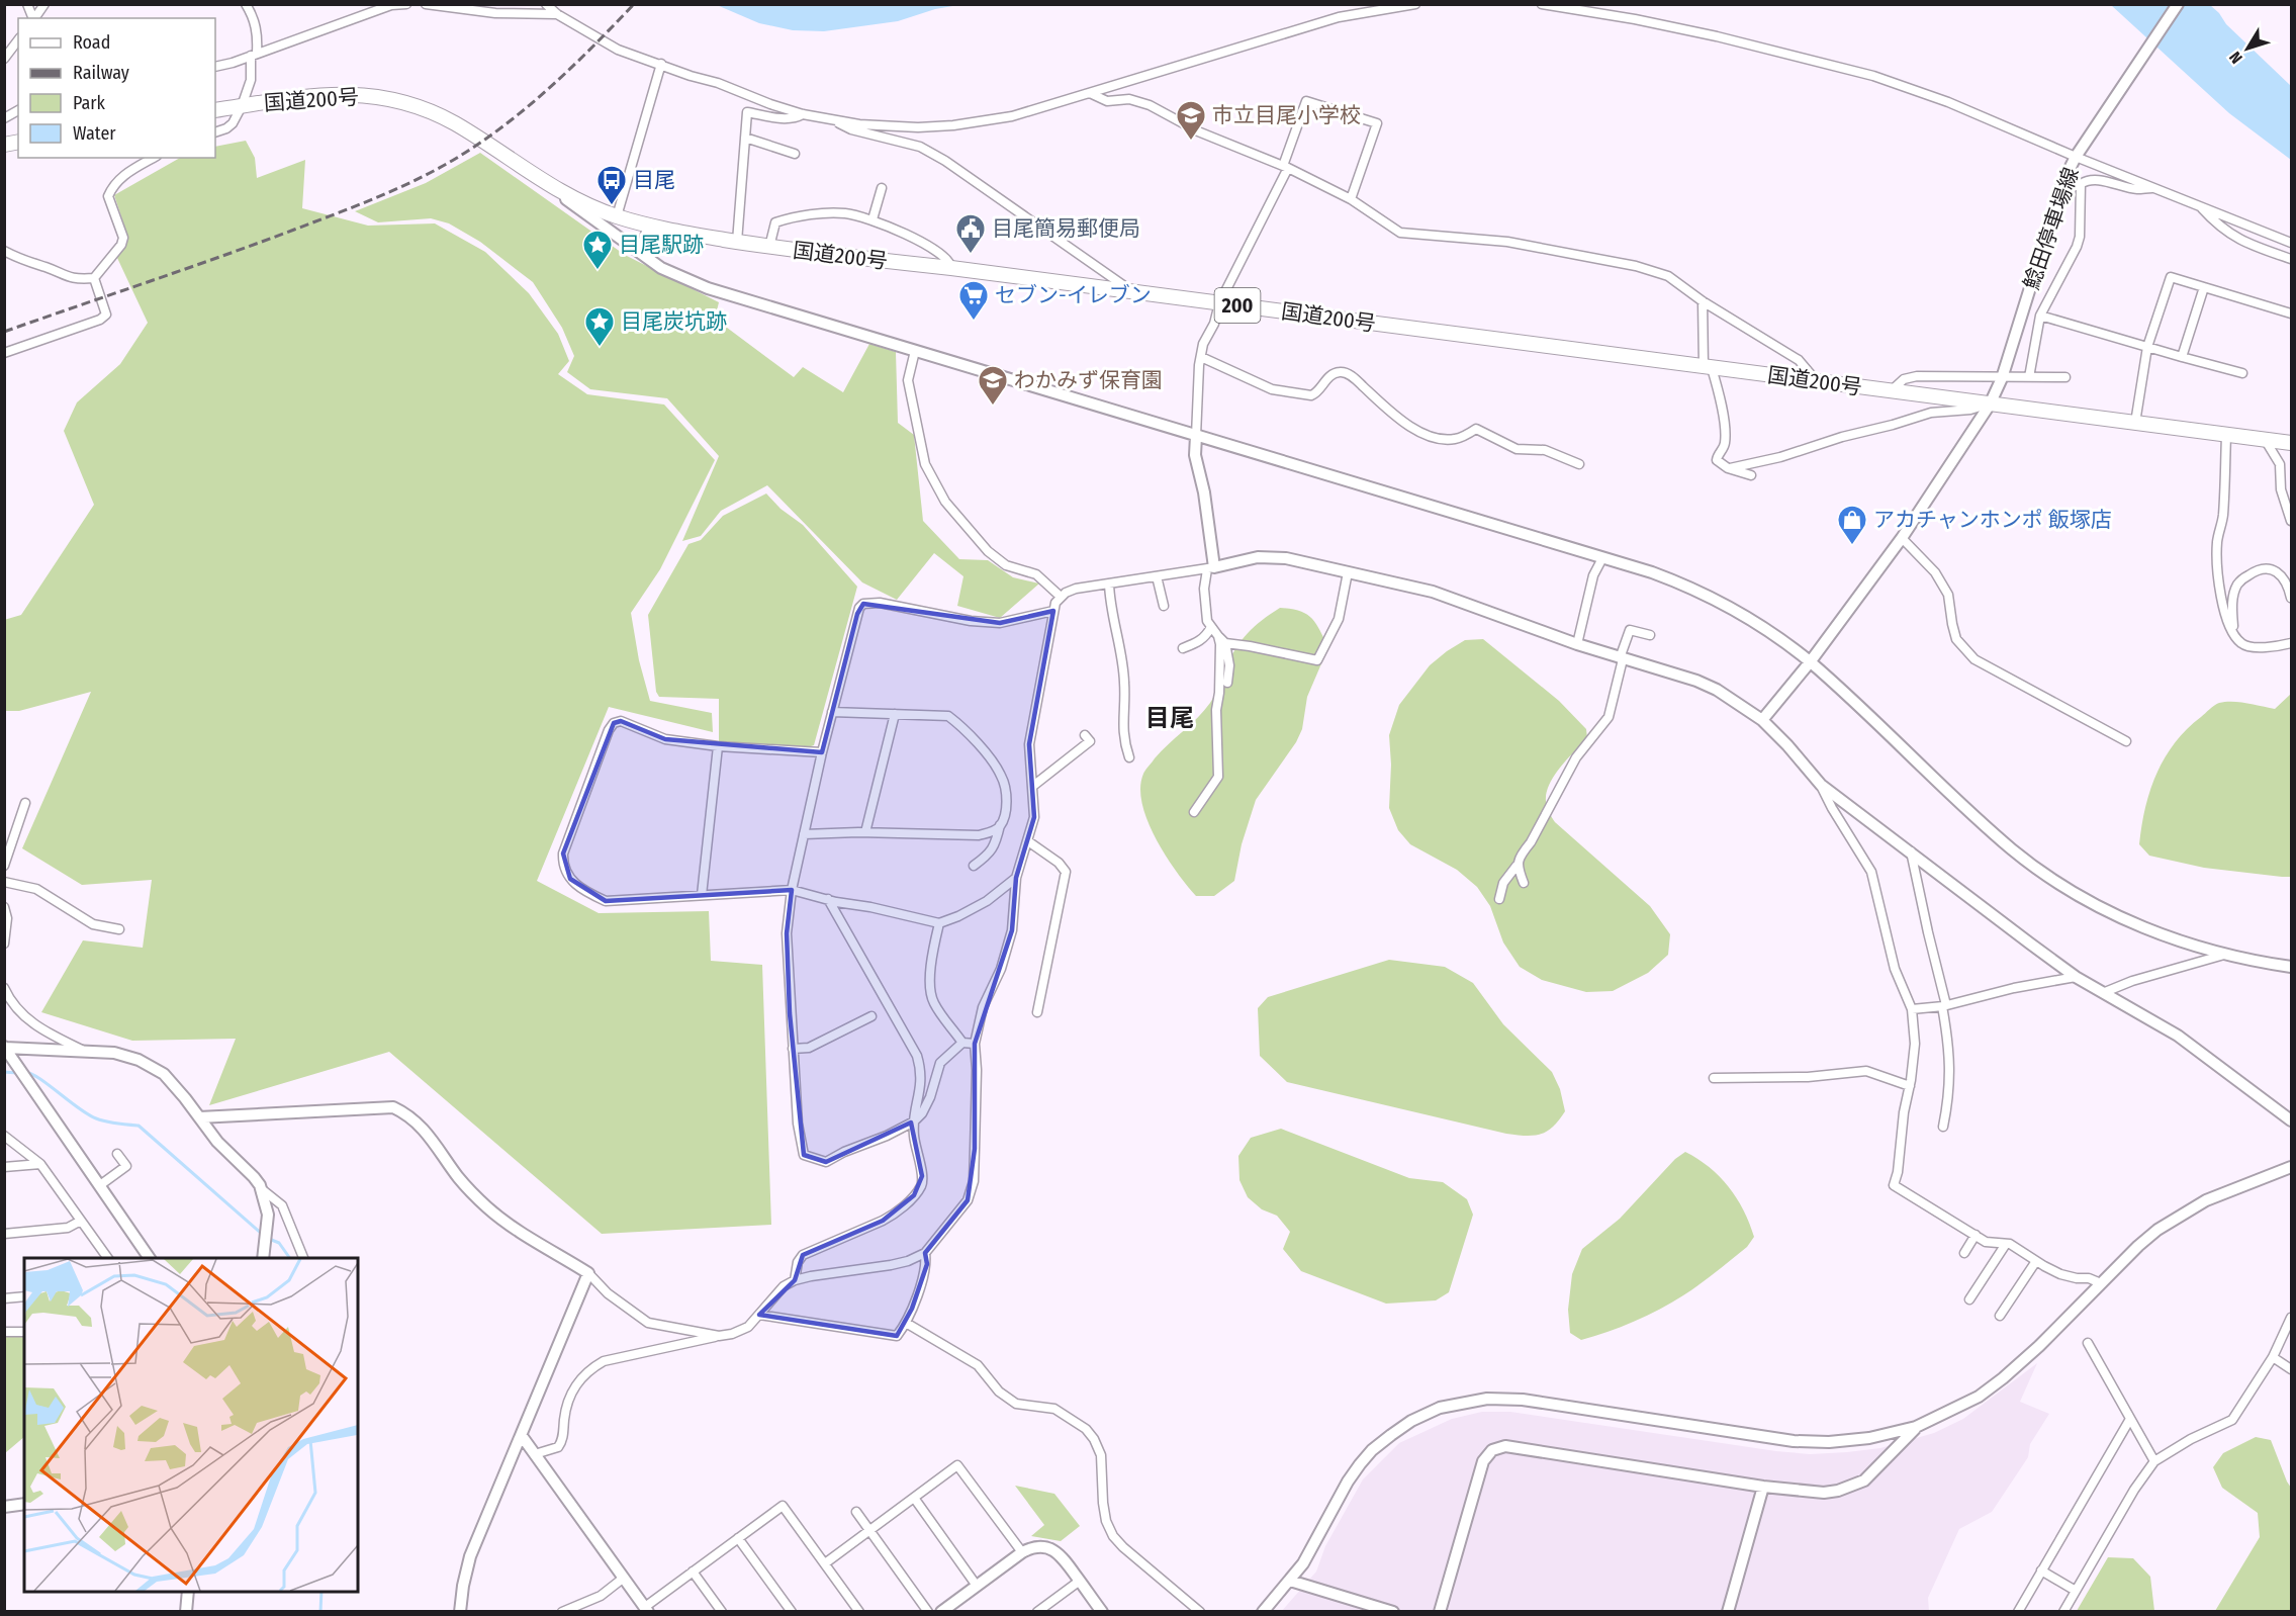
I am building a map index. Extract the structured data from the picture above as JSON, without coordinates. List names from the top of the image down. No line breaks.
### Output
{"streets":{"highway":["国道200号","200"],"street":["鯰田停車場線"]},"crossings":[["国道200号","鯰田停車場線"]],"districts":["目尾"],"places":{"school or university":["市立目尾小学校","わかみず保育園"],"bus stop":["目尾"],"public building":["目尾簡易郵便局"],"place":["目尾駅跡","目尾炭坑跡"],"supermarket":["セブン-イレブン"],"shop":["アカチャンホンポ 飯塚店"]},"legend":["Road","Railway","Park","Water"],"north":"bottom left"}
